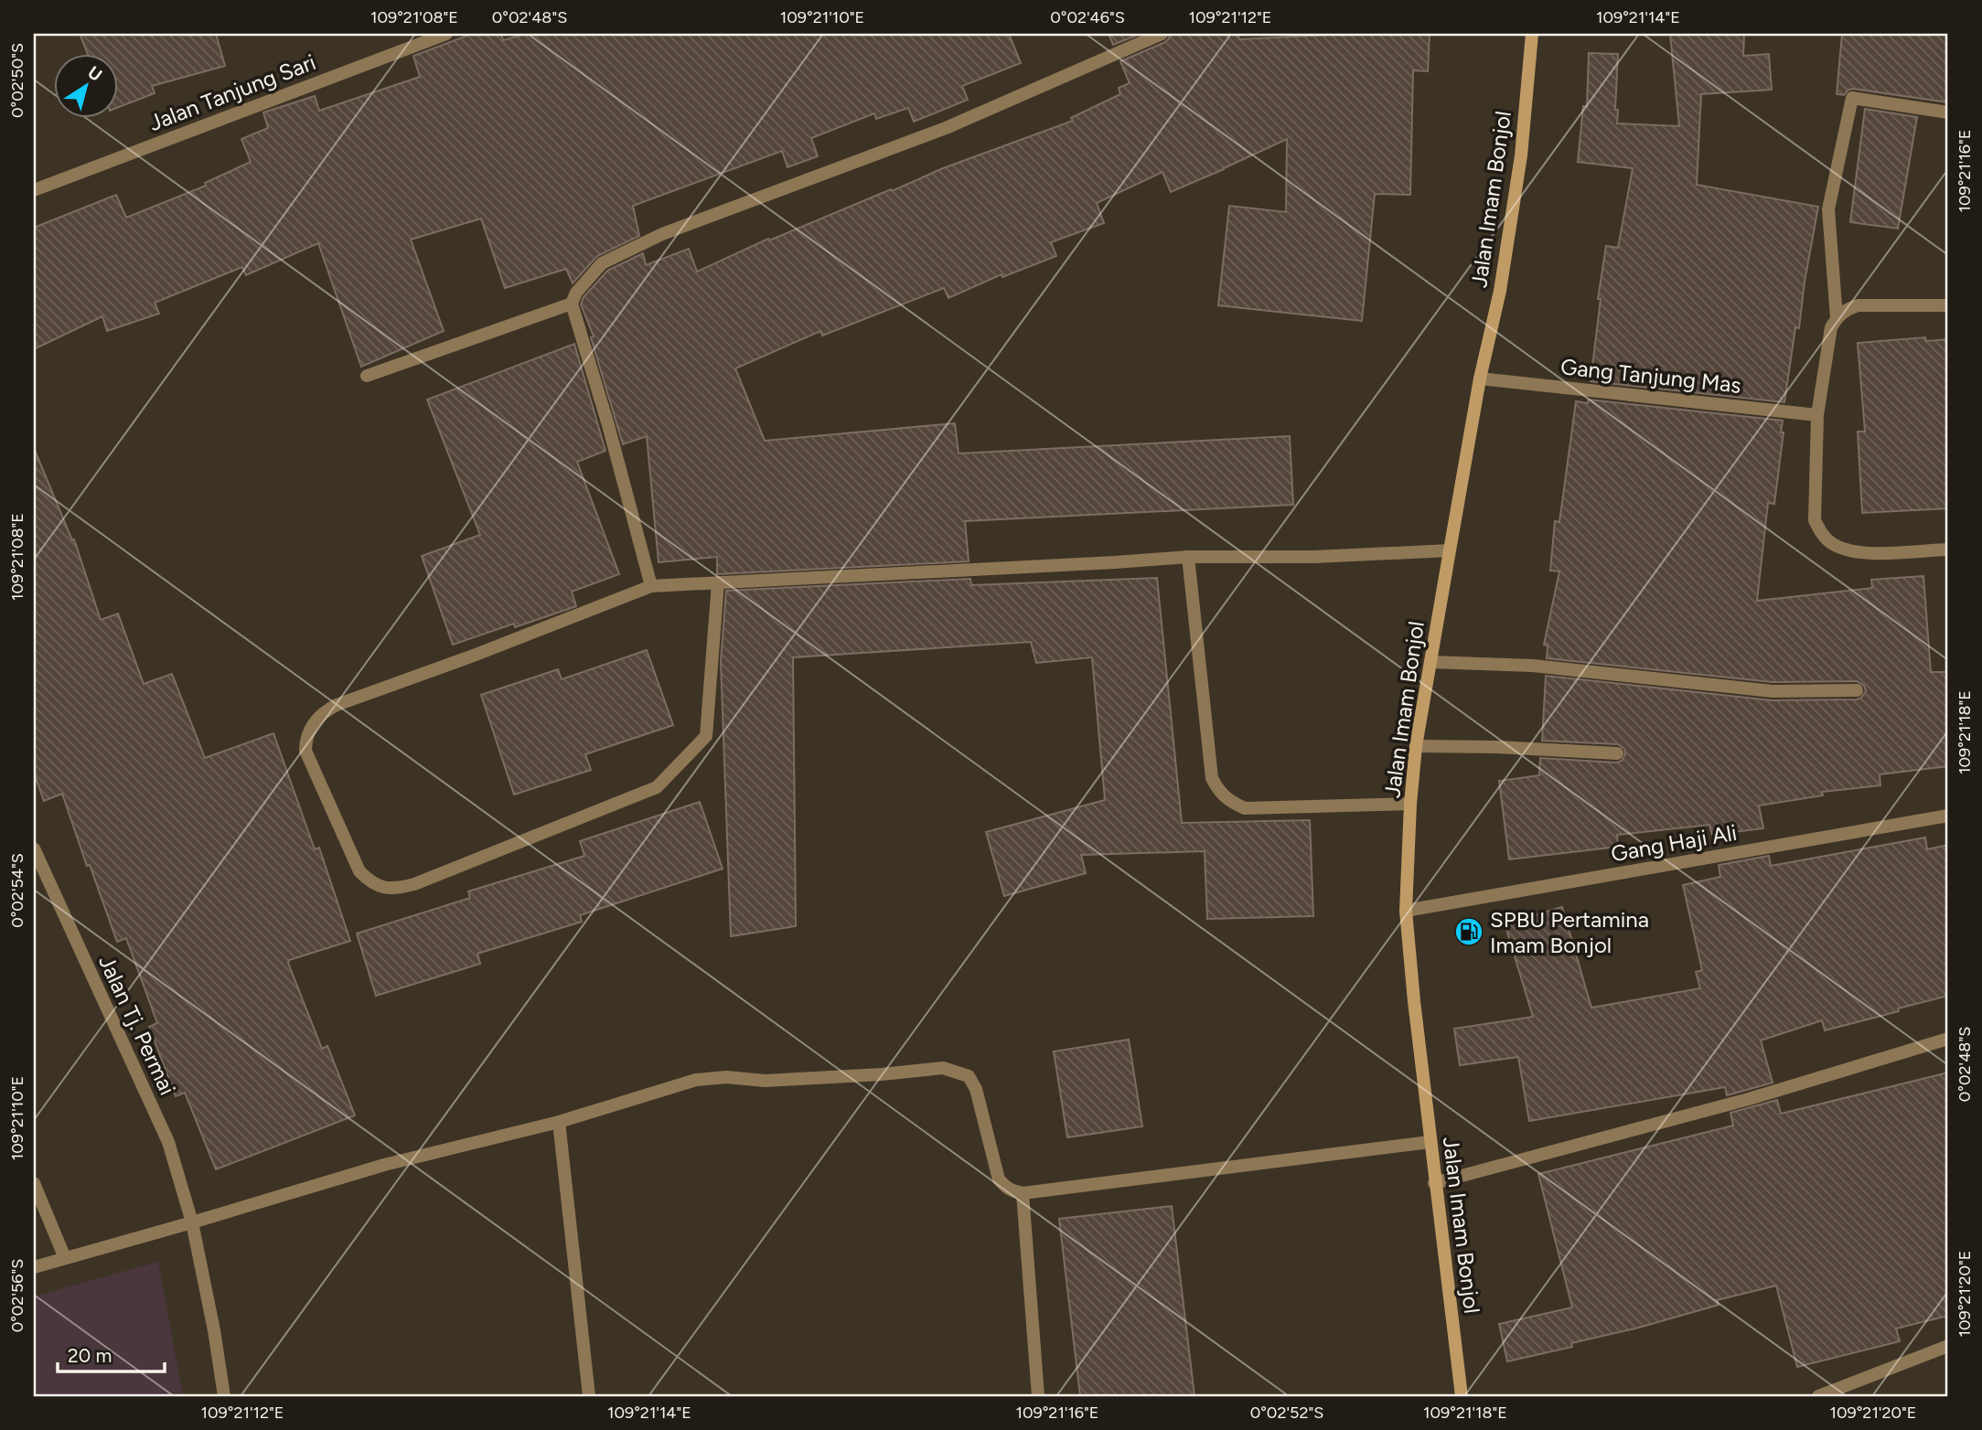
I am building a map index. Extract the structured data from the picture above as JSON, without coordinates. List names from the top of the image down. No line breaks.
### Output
{"streets":{"main road":["Jalan Imam Bonjol"],"street":["Jalan Tanjung Sari","Gang Tanjung Mas","Gang Haji Ali","Jalan Tj. Permai"]},"crossings":[["Jalan Imam Bonjol","Gang Tanjung Mas"],["Jalan Imam Bonjol","Gang Haji Ali"]],"places":{"fuel station":["SPBU Pertamina Imam Bonjol"]},"scale_bar":"20 m","north":"top right","coordinates":["109°21'08\"E","0°02'48\"S","109°21'10\"E","0°02'46\"S","109°21'12\"E","109°21'14\"E","0°02'50\"S","109°21'16\"E","109°21'18\"E","0°02'54\"S","109°21'20\"E","0°02'56\"S","0°02'52\"S"]}
